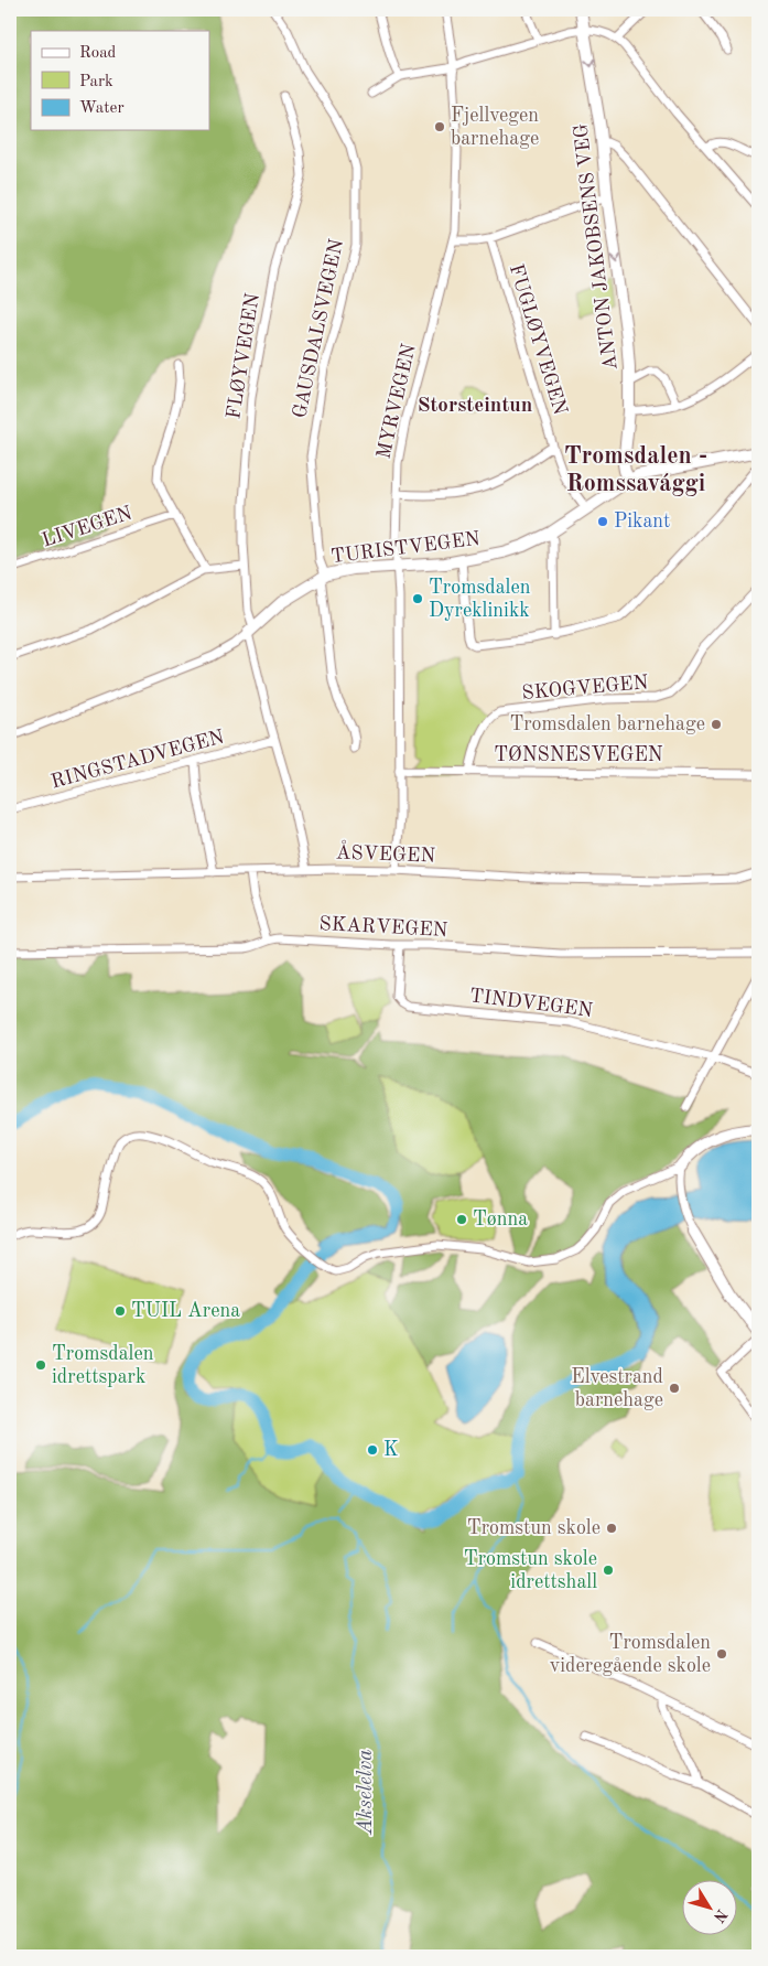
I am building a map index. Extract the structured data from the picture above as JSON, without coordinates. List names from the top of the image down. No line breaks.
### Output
{"streets":{"street":["ANTON JAKOBSENS VEG","GAUSDALSVEGEN","FUGLØYVEGEN","FLØYVEGEN","MYRVEGEN","LIVEGEN","TURISTVEGEN","SKOGVEGEN","TØNSNESVEGEN","RINGSTADVEGEN","ÅSVEGEN","SKARVEGEN","TINDVEGEN"]},"crossings":[["ANTON JAKOBSENS VEG","TURISTVEGEN"],["GAUSDALSVEGEN","TURISTVEGEN"],["FUGLØYVEGEN","TURISTVEGEN"],["FLØYVEGEN","TURISTVEGEN"],["FLØYVEGEN","RINGSTADVEGEN"],["FLØYVEGEN","ÅSVEGEN"],["MYRVEGEN","TURISTVEGEN"],["MYRVEGEN","TØNSNESVEGEN"],["MYRVEGEN","ÅSVEGEN"],["SKOGVEGEN","TØNSNESVEGEN"],["SKARVEGEN","TINDVEGEN"]],"one_way":["ANTON JAKOBSENS VEG"],"districts":["Storsteintun","Tromsdalen - Romssavággi"],"water":["Akselelva"],"places":["Fjellvegen barnehage","Pikant","Tromsdalen Dyreklinikk","Tromsdalen barnehage","Tønna","TUIL Arena","Tromsdalen idrettspark","Elvestrand barnehage","K","Tromstun skole","Tromstun skole idrettshall","Tromsdalen videregående skole"],"legend":["Road","Park","Water"],"north":"bottom right"}
